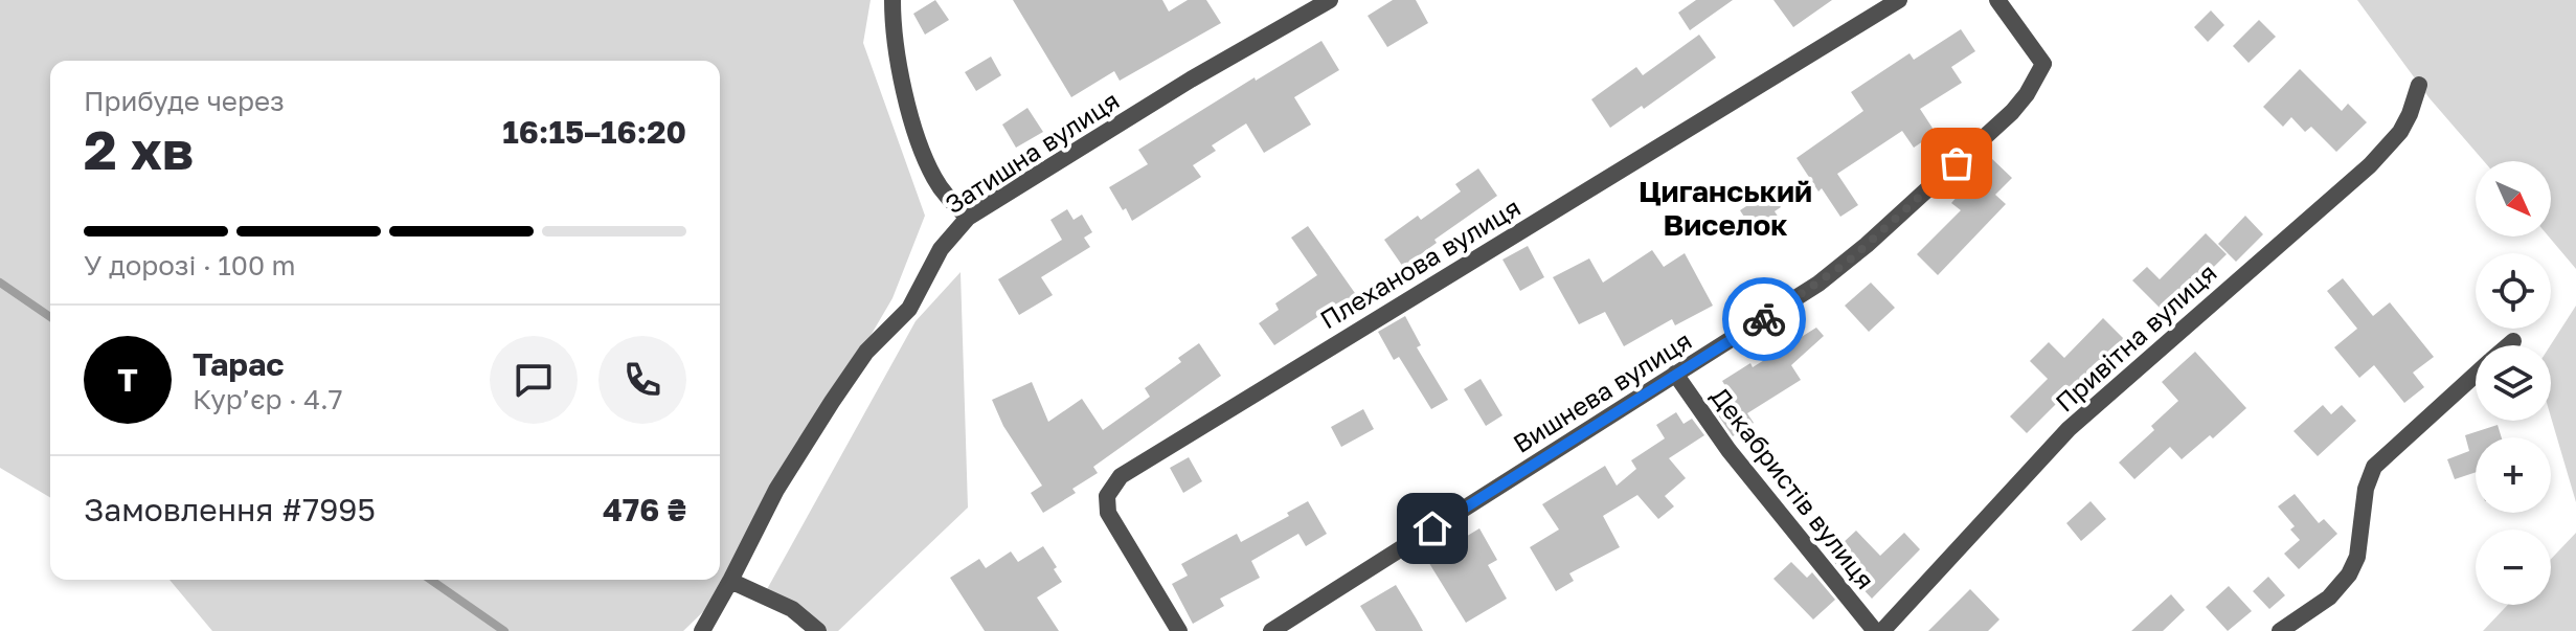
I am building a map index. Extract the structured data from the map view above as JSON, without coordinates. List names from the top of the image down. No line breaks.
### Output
{"streets":{"street":["Затишна вулиця","Плеханова вулиця","Привітна вулиця","Вишнева вулиця","Декабристів вулиця"]},"crossings":[["Вишнева вулиця","Декабристів вулиця"]],"districts":["Циганський Виселок"],"north":"bottom right","page":{"heading":["2 хв","Прибуде через","16:15–16:20"],"panel":["Тарас","Кур’єр · 4.7","Замовлення #7995","476 ₴"],"map_buttons":["+","−"],"bar":"У дорозі · 100 m","round":"Т"}}
